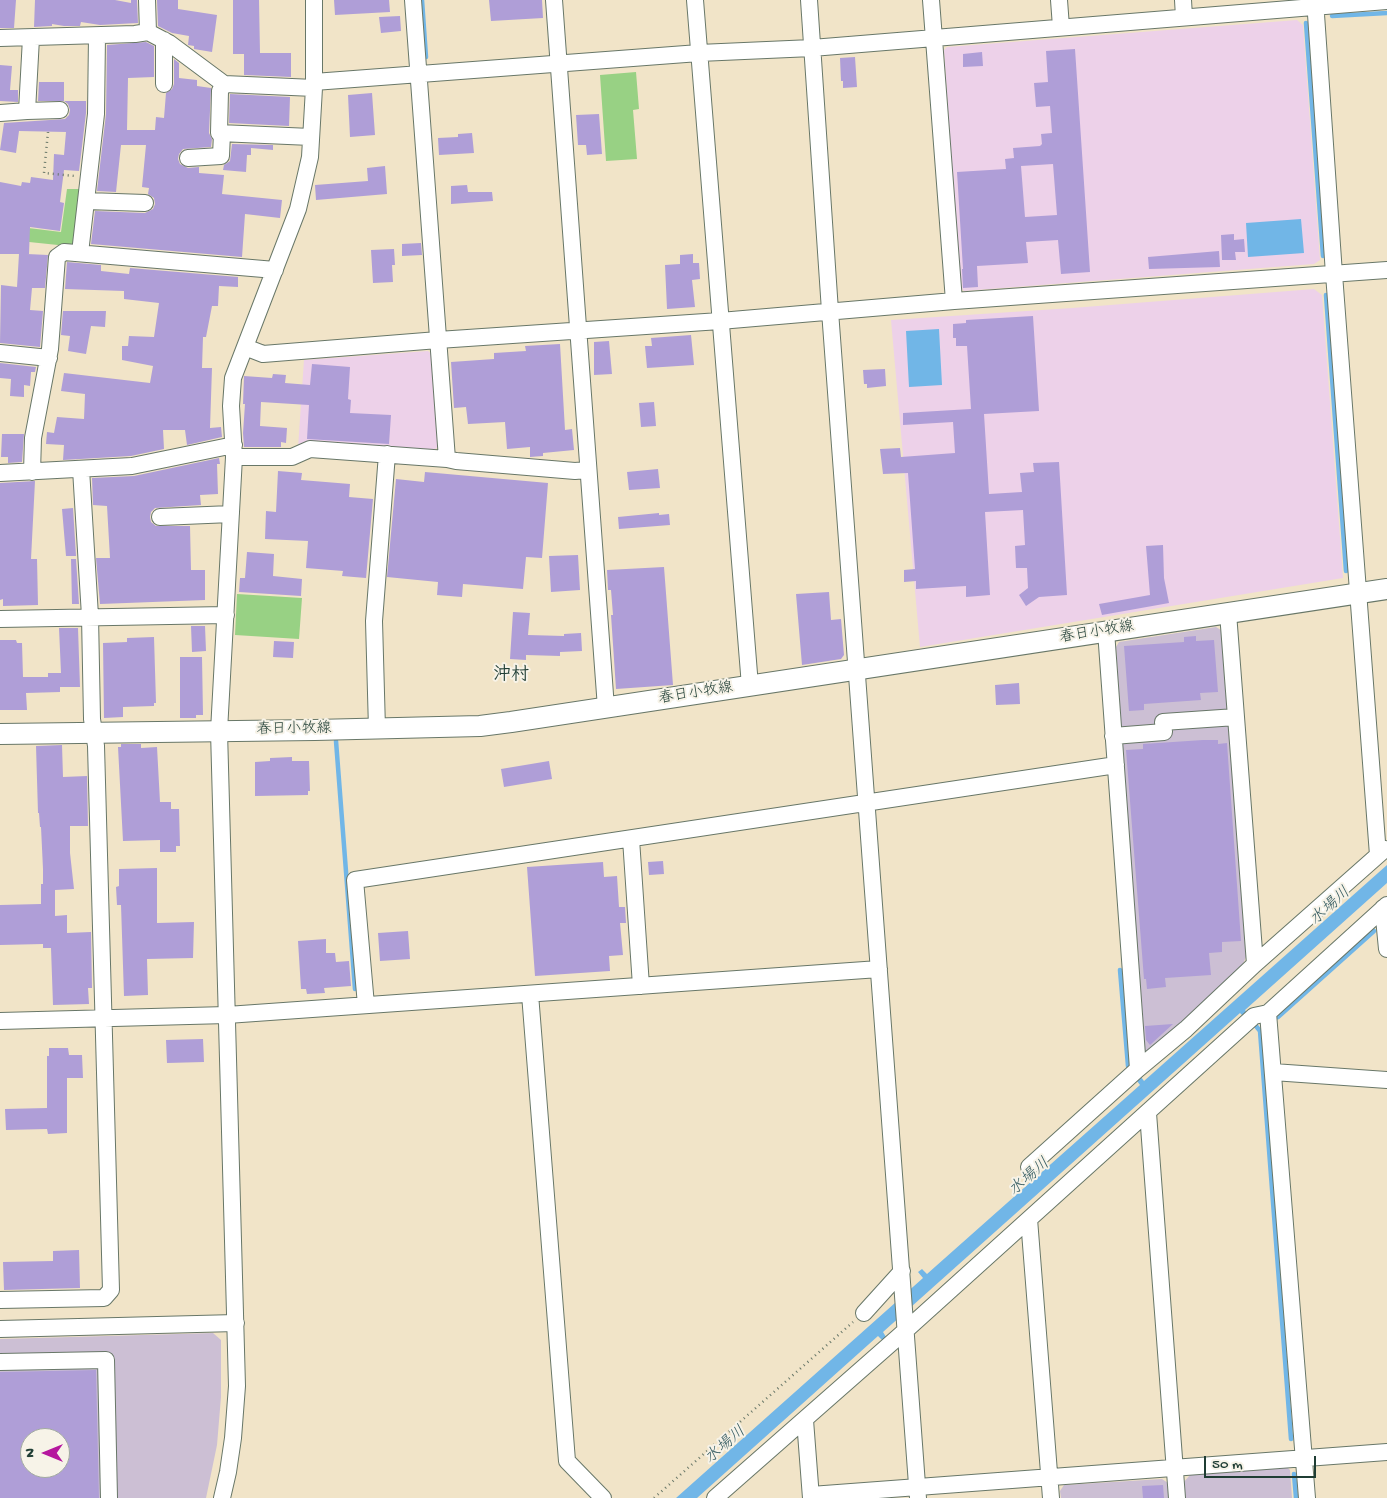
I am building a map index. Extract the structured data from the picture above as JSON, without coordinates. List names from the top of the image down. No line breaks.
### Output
{"streets":{"main road":["春日小牧線"]},"districts":["沖村"],"water":["水場川"],"scale_bar":"50 m","north":"left"}
